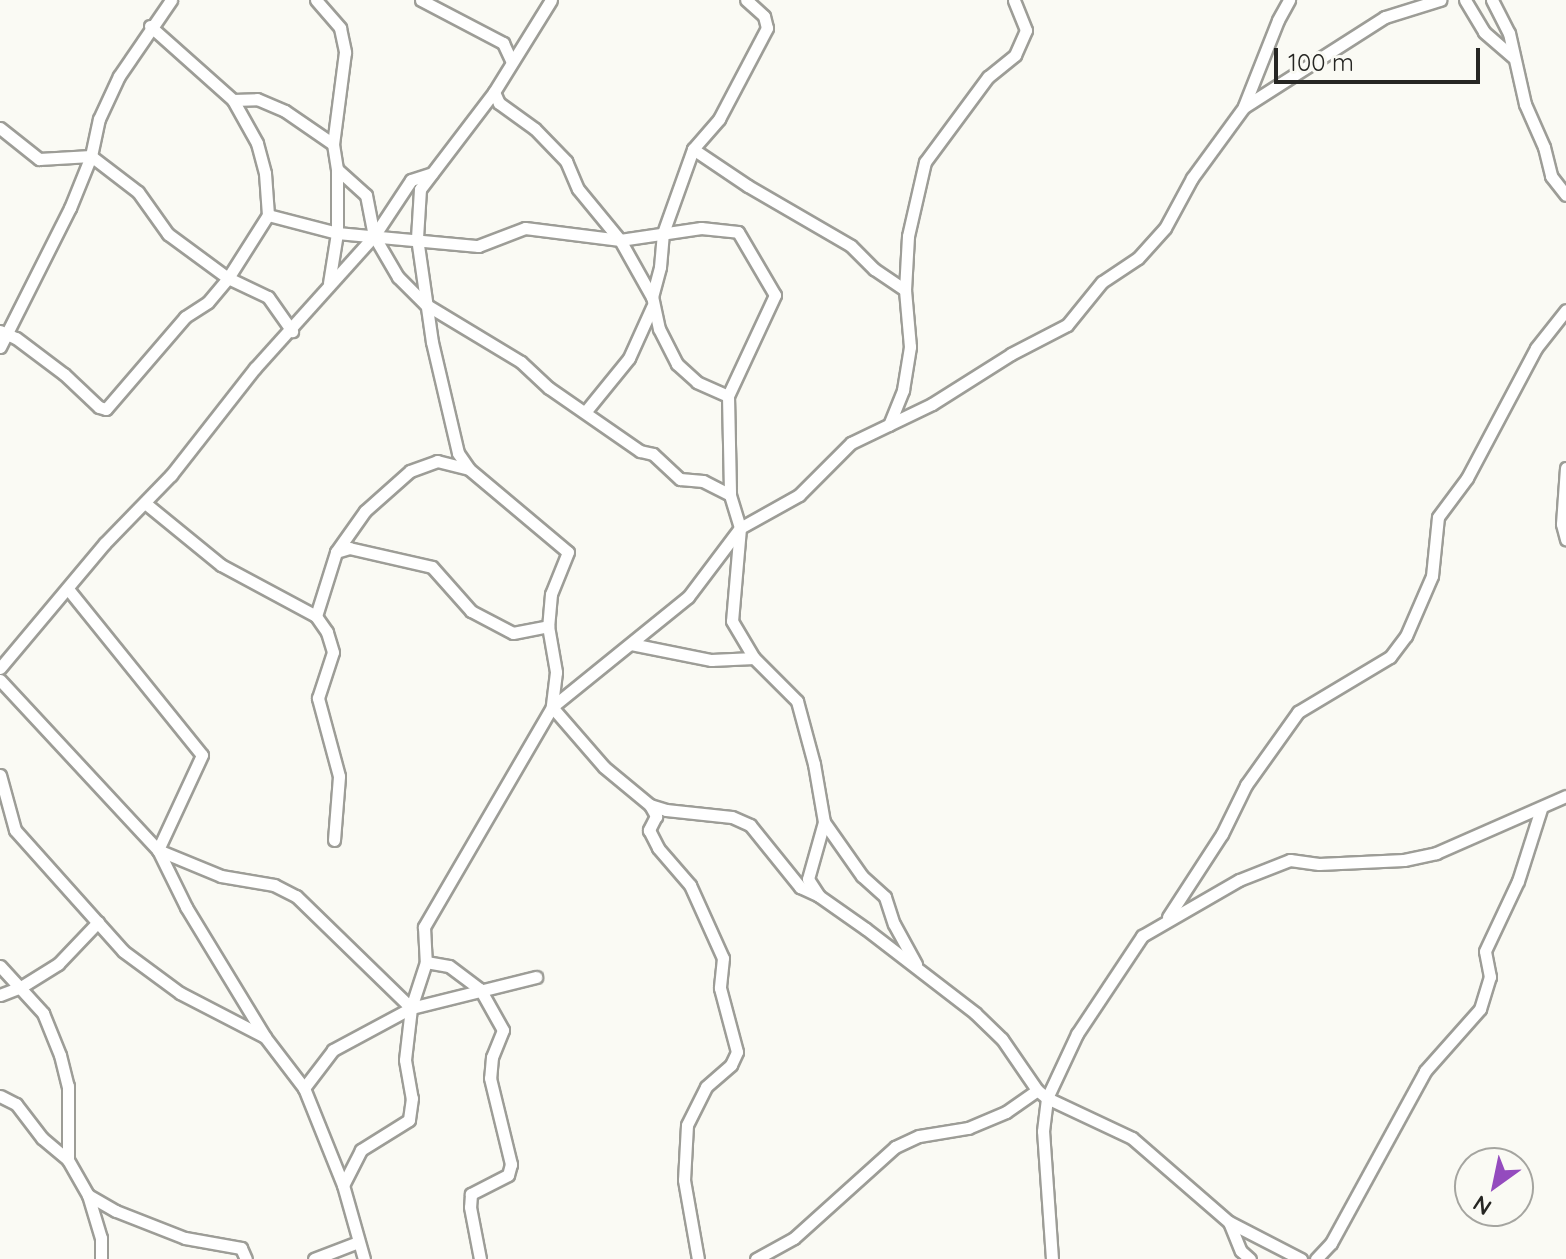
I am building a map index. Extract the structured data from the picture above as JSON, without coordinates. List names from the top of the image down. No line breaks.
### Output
{"scale_bar":"100 m","north":"bottom left"}
